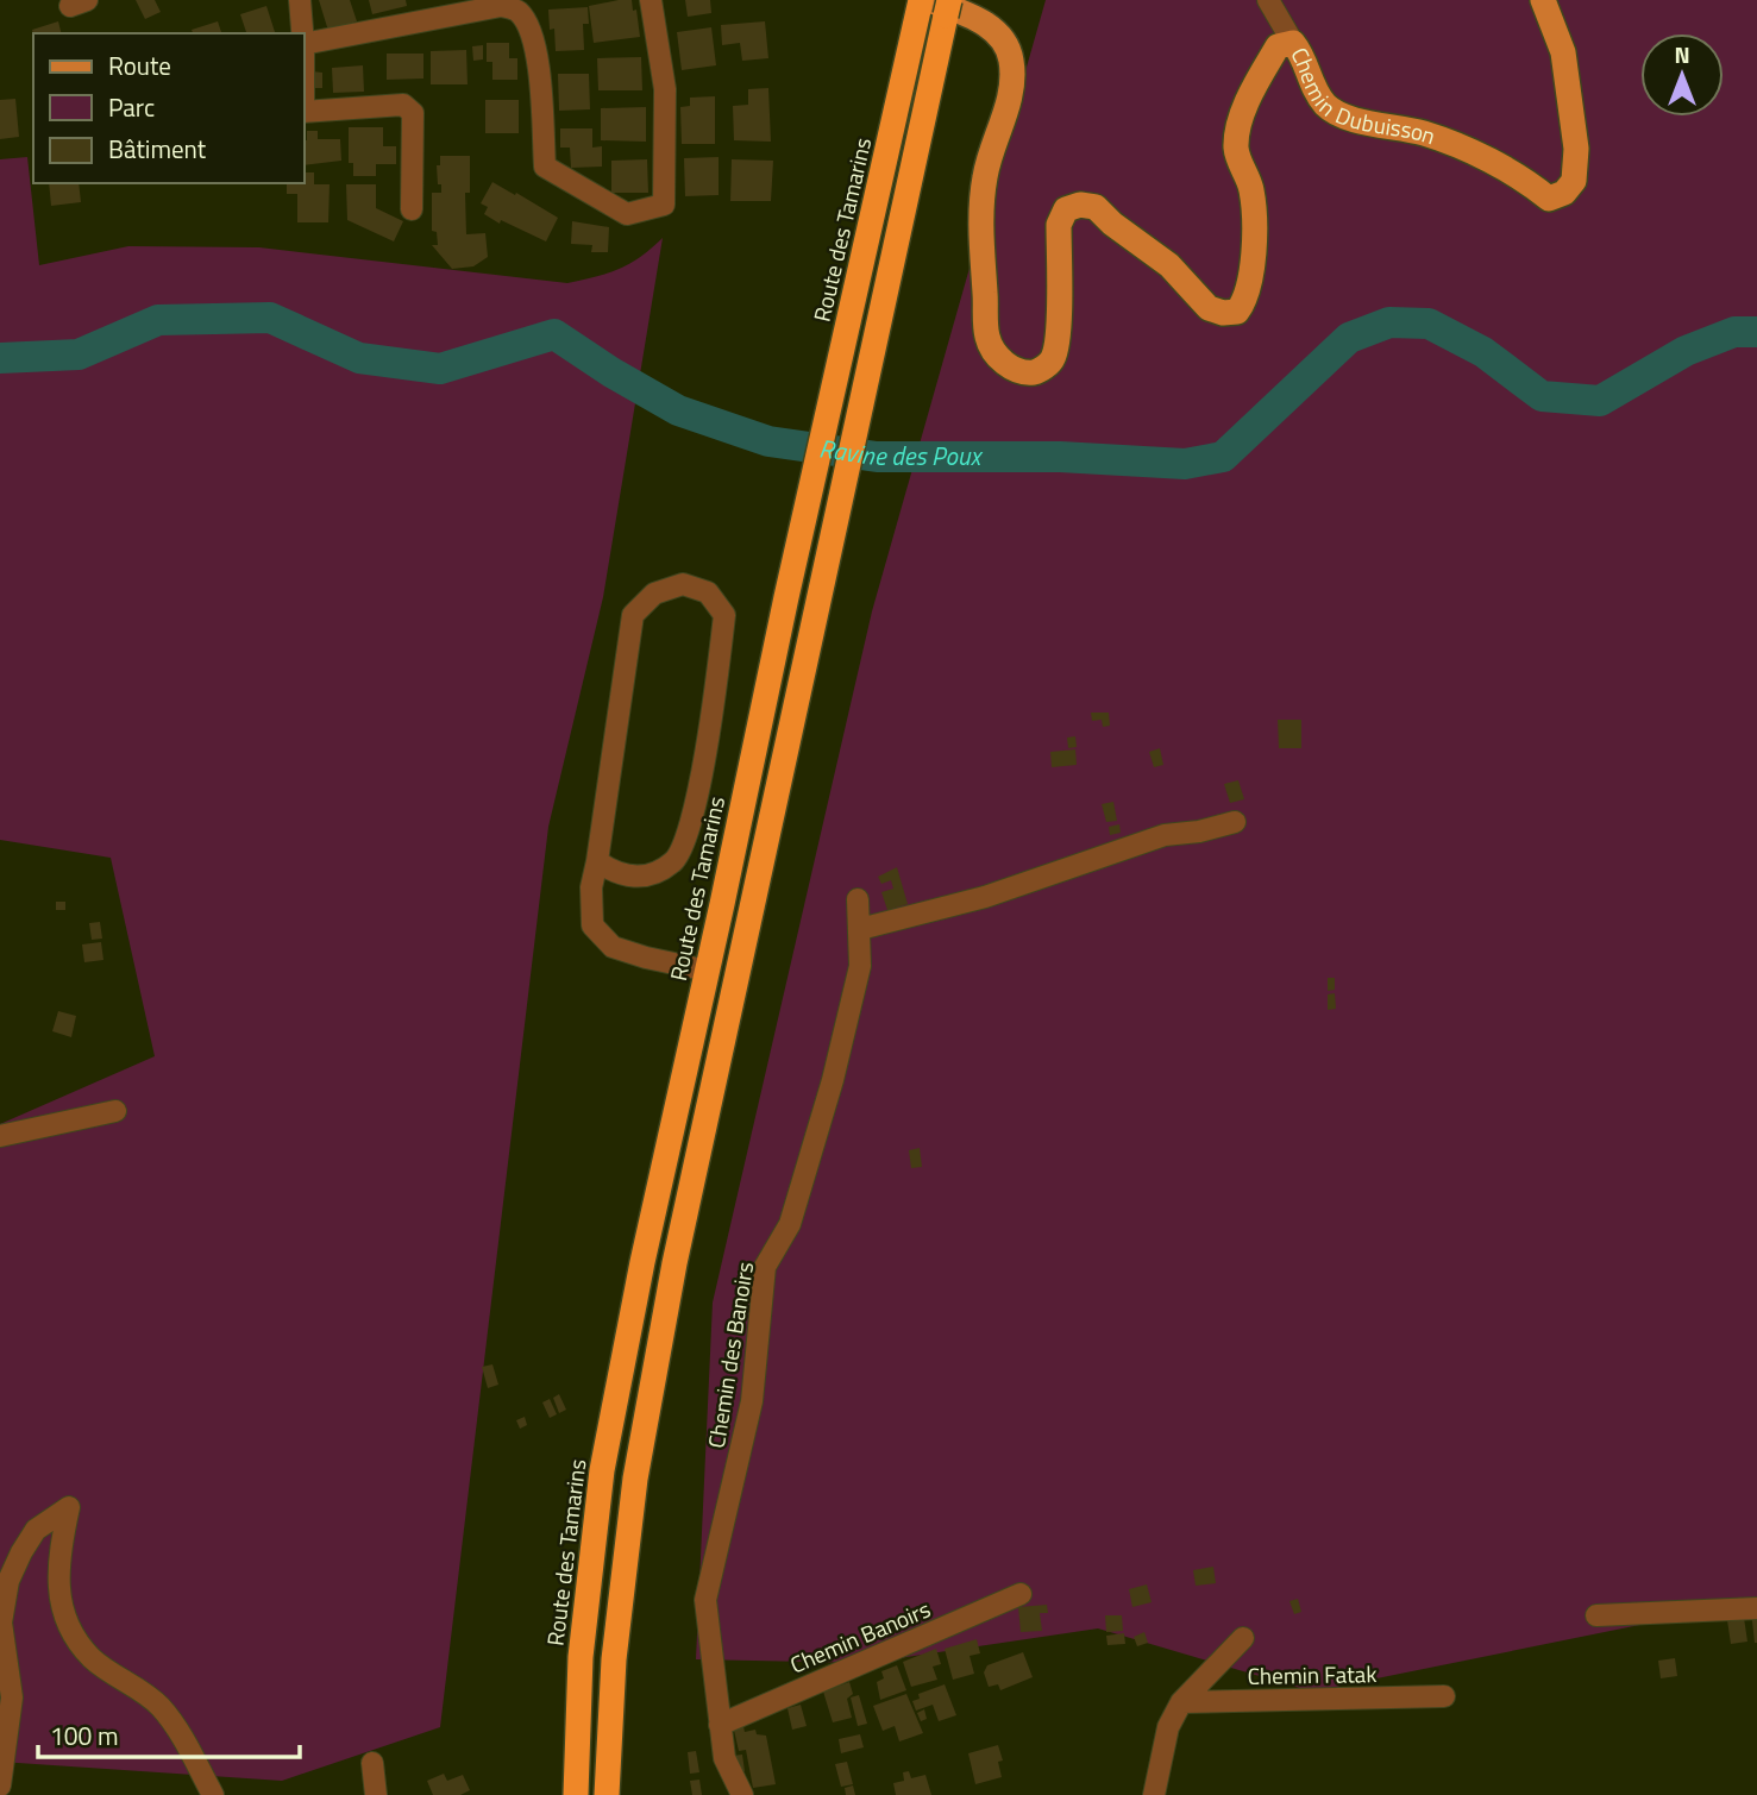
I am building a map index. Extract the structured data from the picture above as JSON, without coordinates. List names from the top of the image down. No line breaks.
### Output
{"streets":{"highway":["Route des Tamarins"],"main road":["Chemin Dubuisson"],"street":["Chemin des Banoirs","Chemin Banoirs","Chemin Fatak"]},"crossings":[["Chemin Dubuisson","Route des Tamarins"],["Chemin des Banoirs","Chemin Banoirs"]],"water":["Ravine des Poux"],"legend":["Route","Parc","Bâtiment"],"scale_bar":"100 m","north":"top"}
